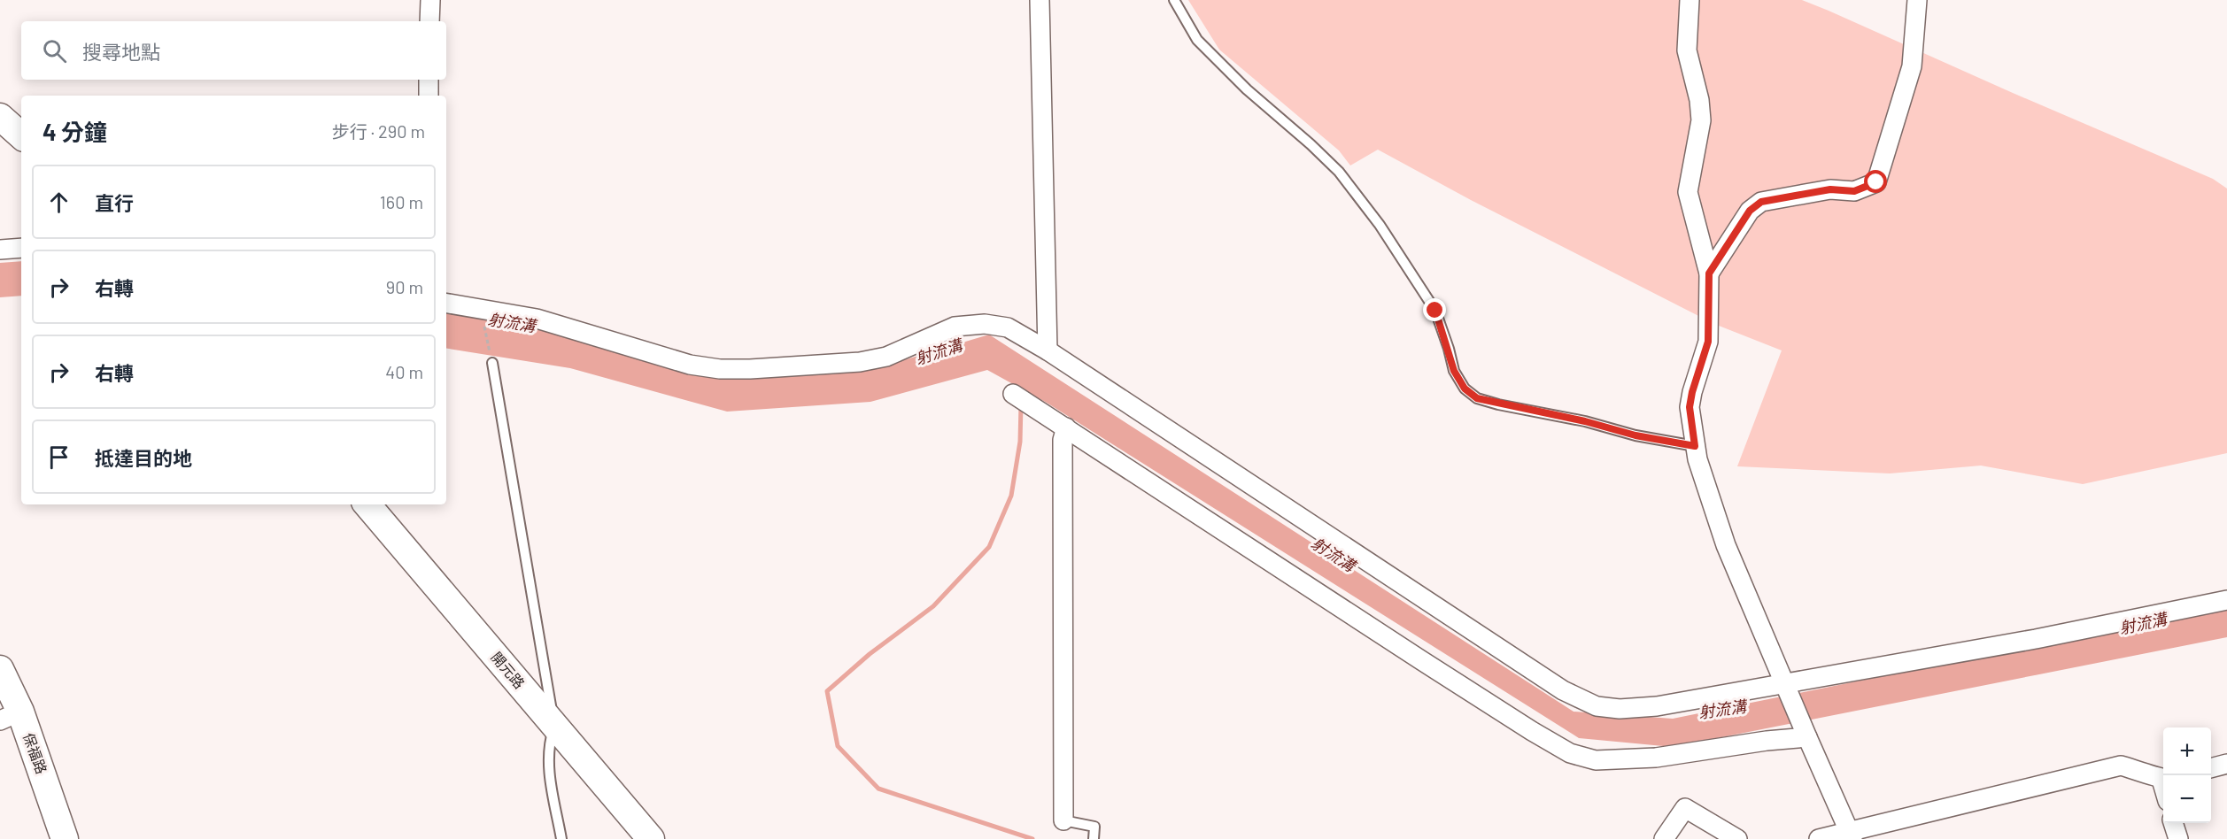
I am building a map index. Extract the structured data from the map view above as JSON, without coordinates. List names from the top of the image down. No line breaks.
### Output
{"streets":{"main road":["開元路","保福路"]},"water":["射流溝"],"page":{"search":"搜尋地點","heading":["4 分鐘","步行 · 290 m"],"list":[["直行","160 m"],["右轉","90 m"],["右轉","40 m"],"抵達目的地"],"map_buttons":["+","−"]}}
